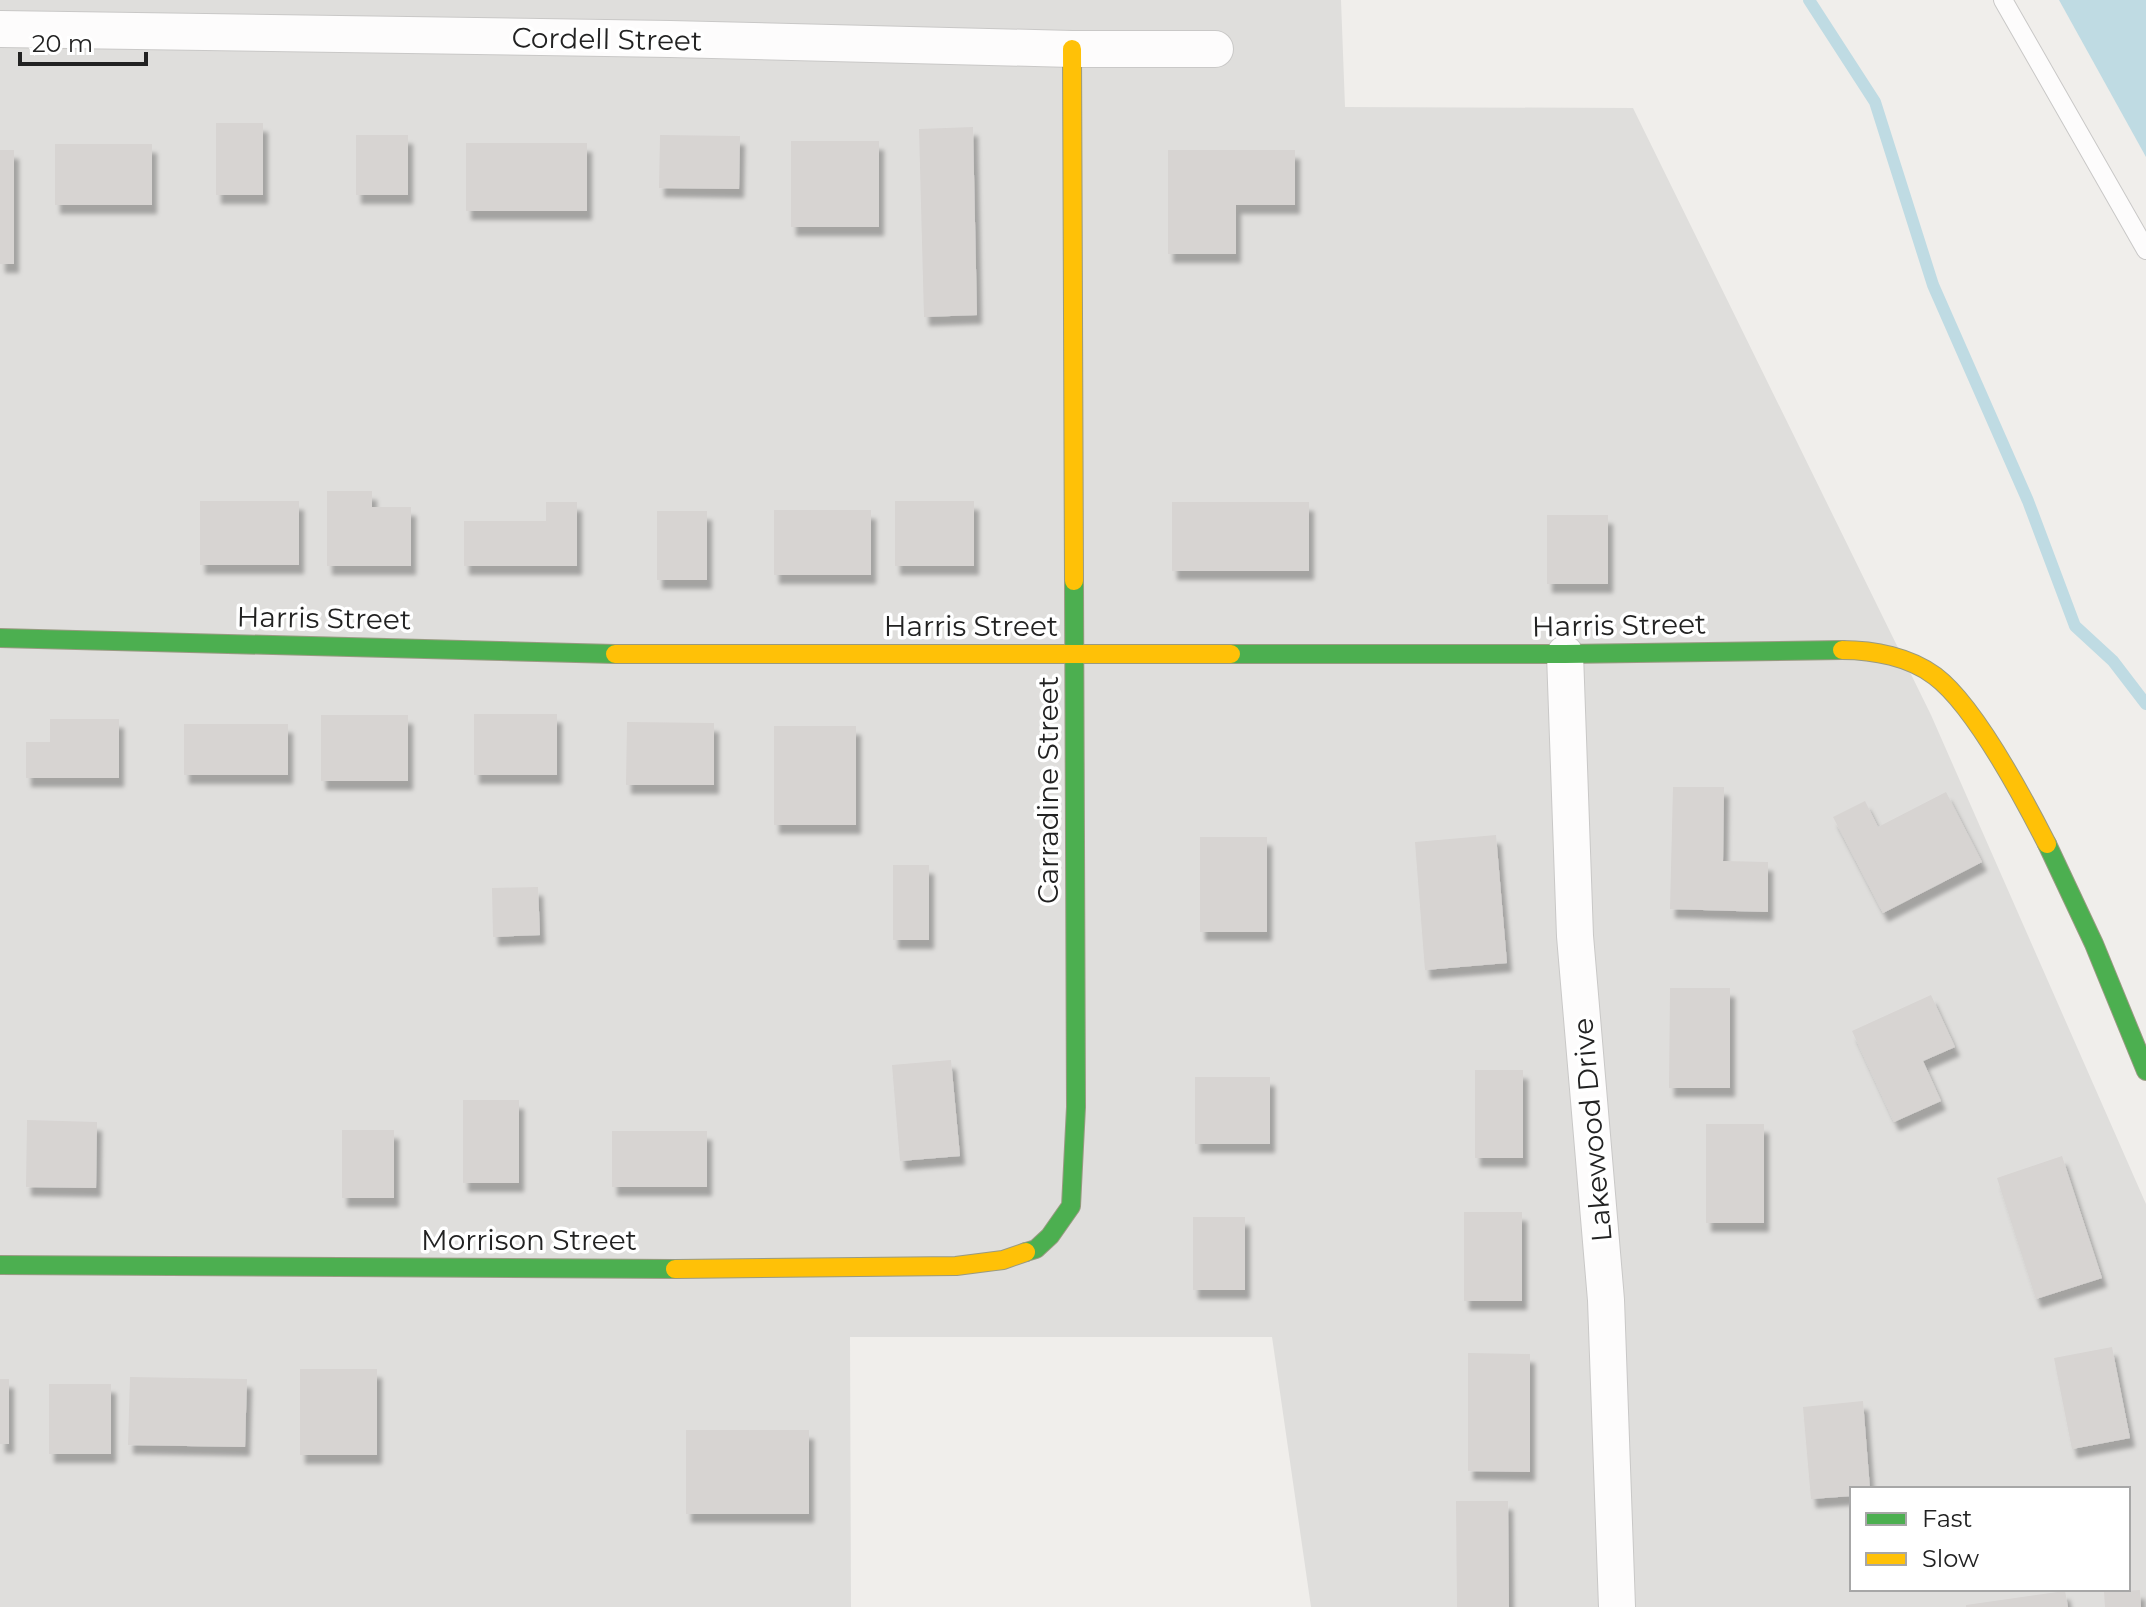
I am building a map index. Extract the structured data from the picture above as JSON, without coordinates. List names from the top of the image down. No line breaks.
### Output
{"streets":{"street":["Cordell Street","Harris Street","Carradine Street","Lakewood Drive","Morrison Street"]},"crossings":[["Cordell Street","Carradine Street"],["Harris Street","Carradine Street"],["Harris Street","Lakewood Drive"],["Carradine Street","Morrison Street"]],"legend":["Fast","Slow"],"scale_bar":"20 m"}
